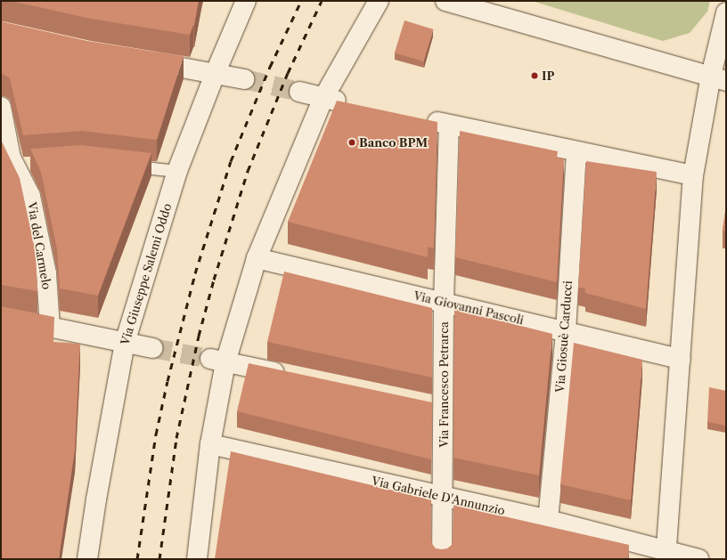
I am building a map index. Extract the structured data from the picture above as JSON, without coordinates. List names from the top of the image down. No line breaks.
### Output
{"streets":{"street":["Via del Carmelo","Via Giuseppe Salemi Oddo","Via Giovanni Pascoli","Via Giosuè Carducci","Via Francesco Petrarca","Via Gabriele D'Annunzio"]},"crossings":[["Via Giovanni Pascoli","Via Giosuè Carducci"],["Via Giovanni Pascoli","Via Francesco Petrarca"],["Via Giosuè Carducci","Via Gabriele D'Annunzio"],["Via Francesco Petrarca","Via Gabriele D'Annunzio"]],"places":["IP","Banco BPM"]}
